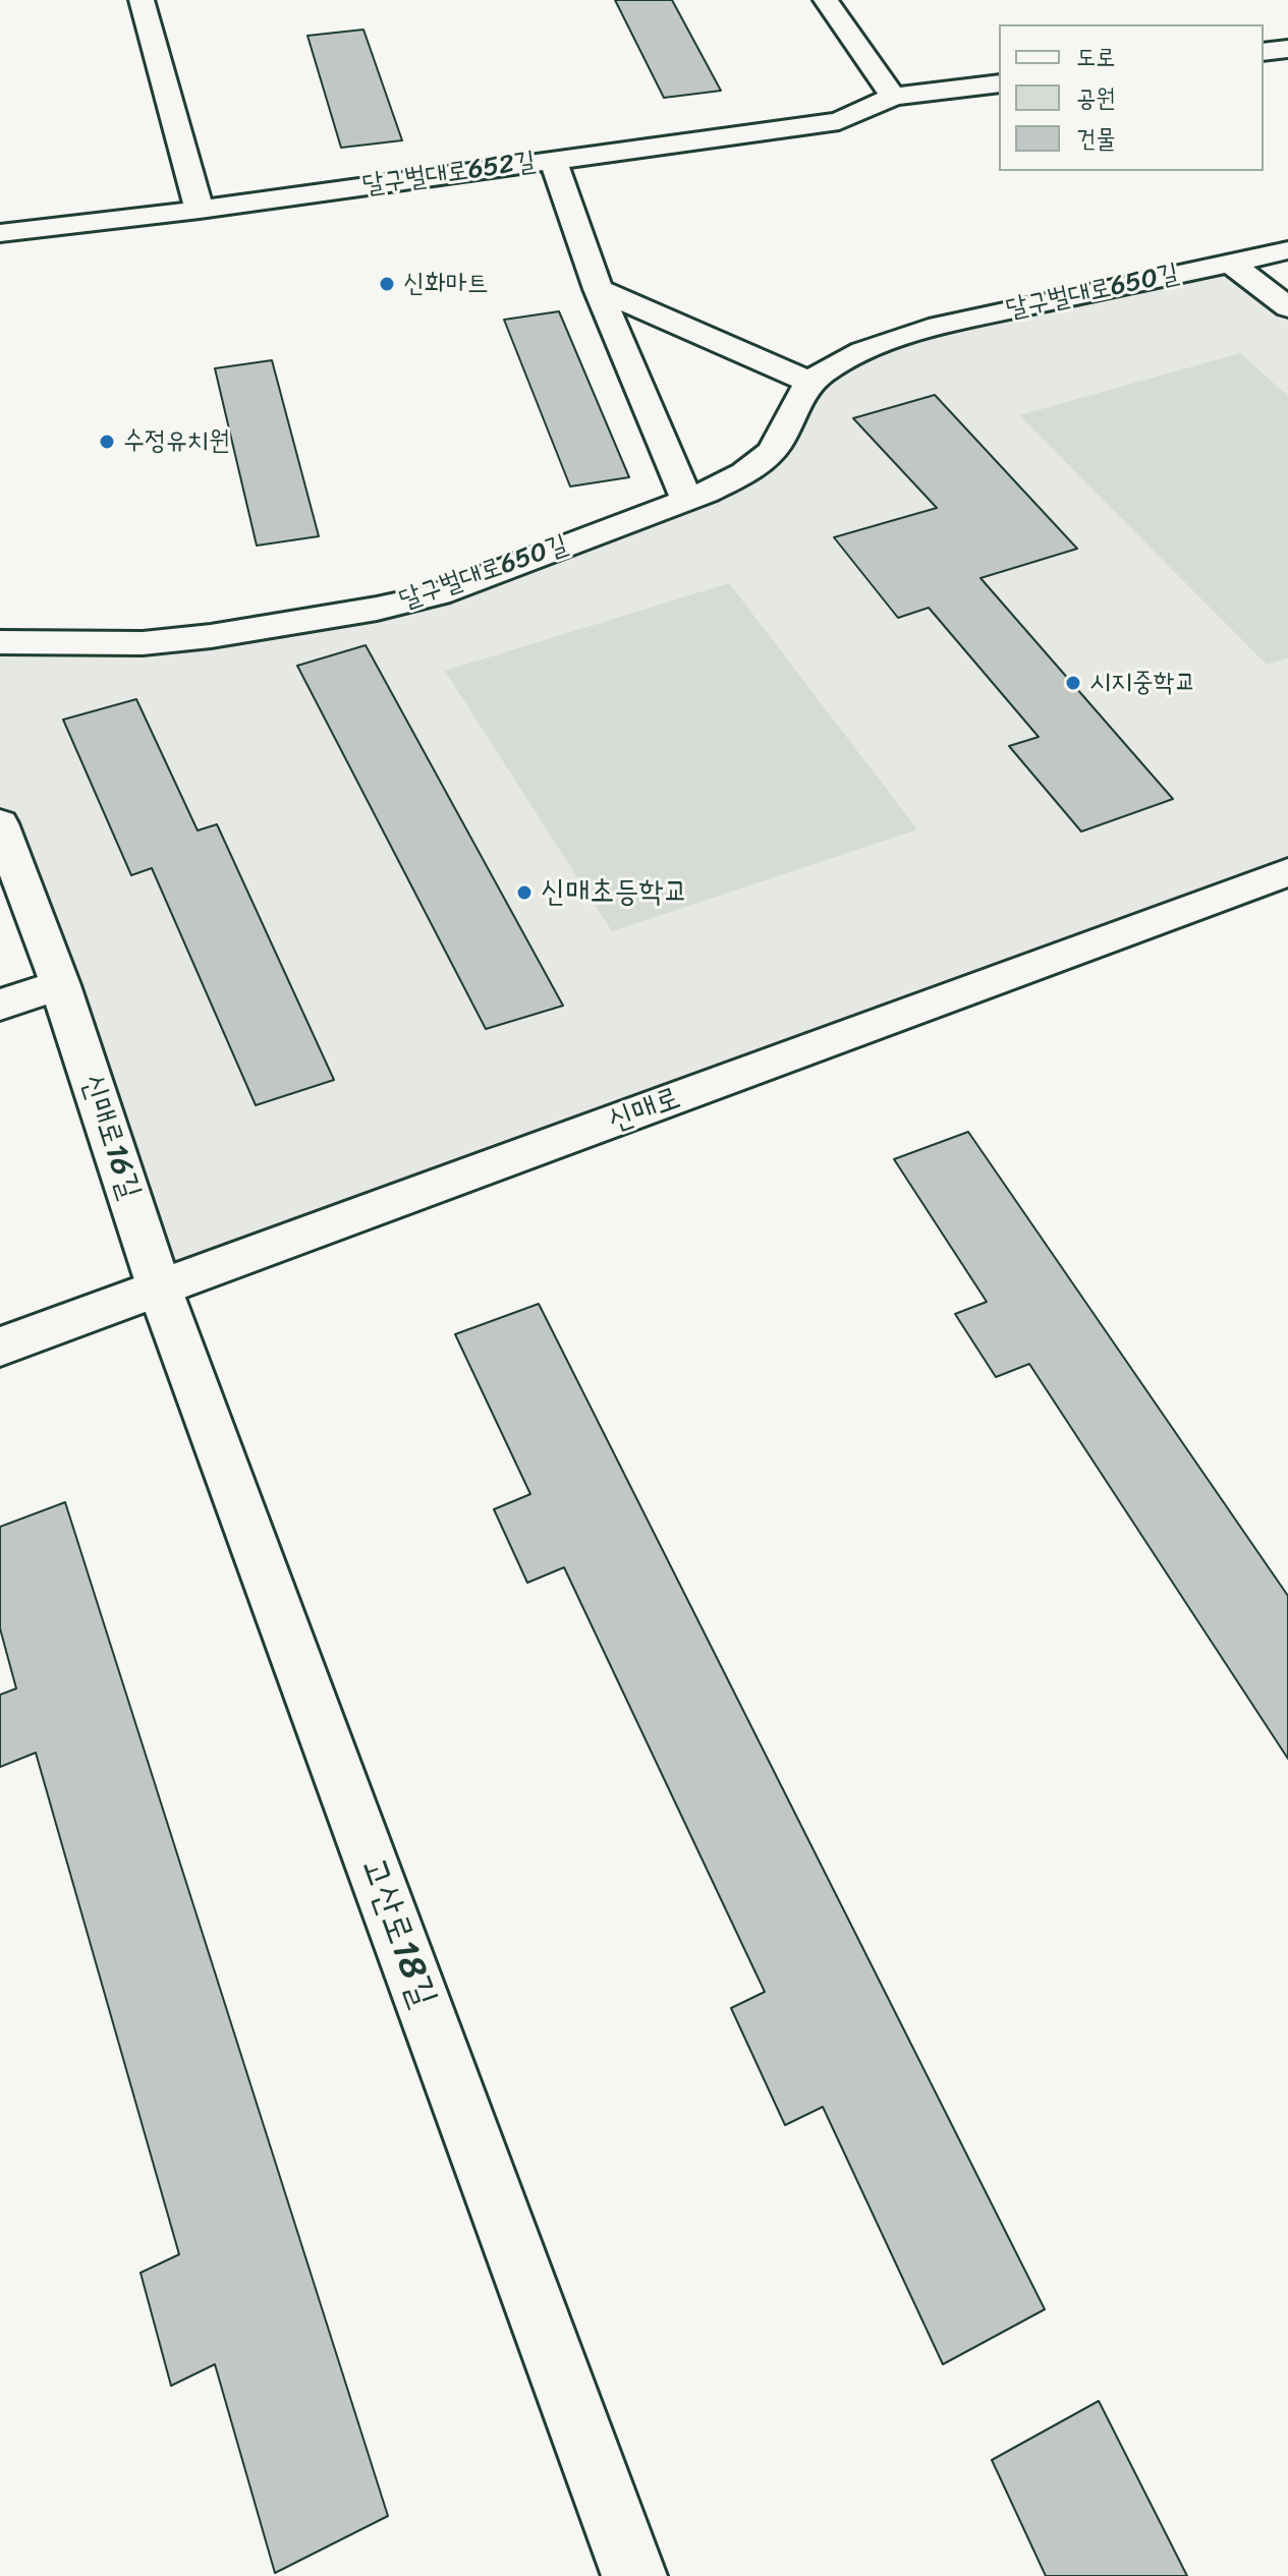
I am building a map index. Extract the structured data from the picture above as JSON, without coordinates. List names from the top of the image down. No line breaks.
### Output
{"streets":{"street":["달구벌대로652길","달구벌대로650길","신매로","신매로16길","고산로18길"]},"crossings":[["신매로","신매로16길"],["신매로","고산로18길"],["신매로16길","고산로18길"]],"places":["신화마트","수정유치원","시지중학교","신매초등학교"],"legend":["도로","공원","건물"]}
